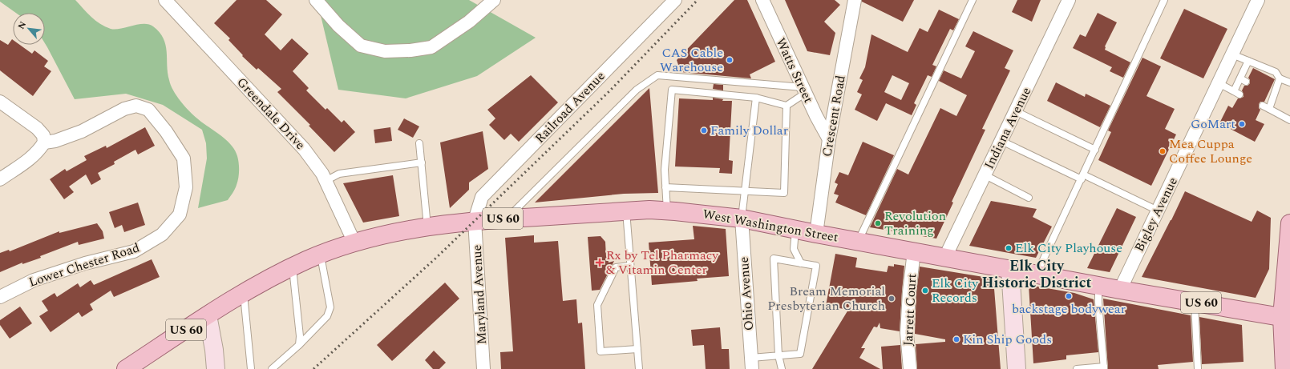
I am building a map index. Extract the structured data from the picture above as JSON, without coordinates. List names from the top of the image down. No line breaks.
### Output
{"streets":{"main road":["US 60","West Washington Street"],"street":["Watts Street","Railroad Avenue","Greendale Drive","Crescent Road","Indiana Avenue","Bigley Avenue","Lower Chester Road","Ohio Avenue","Maryland Avenue","Jarrett Court"]},"crossings":[["Watts Street","Crescent Road"],["Railroad Avenue","West Washington Street"],["Railroad Avenue","Maryland Avenue"],["Greendale Drive","West Washington Street"],["Crescent Road","West Washington Street"],["Indiana Avenue","West Washington Street"],["Bigley Avenue","West Washington Street"],["West Washington Street","Ohio Avenue"],["West Washington Street","Maryland Avenue"],["West Washington Street","Jarrett Court"]],"districts":["Elk City Historic District"],"places":{"other":["CAS Cable Warehouse","GoMart","Family Dollar","Mea Cuppa Coffee Lounge","Revolution Training","Elk City Playhouse","Elk City Records","backstage bodywear","Bream Memorial Presbyterian Church","Kin Ship Goods"],"health":["Rx by Tel Pharmacy & Vitamin Center"]},"north":"top left"}
